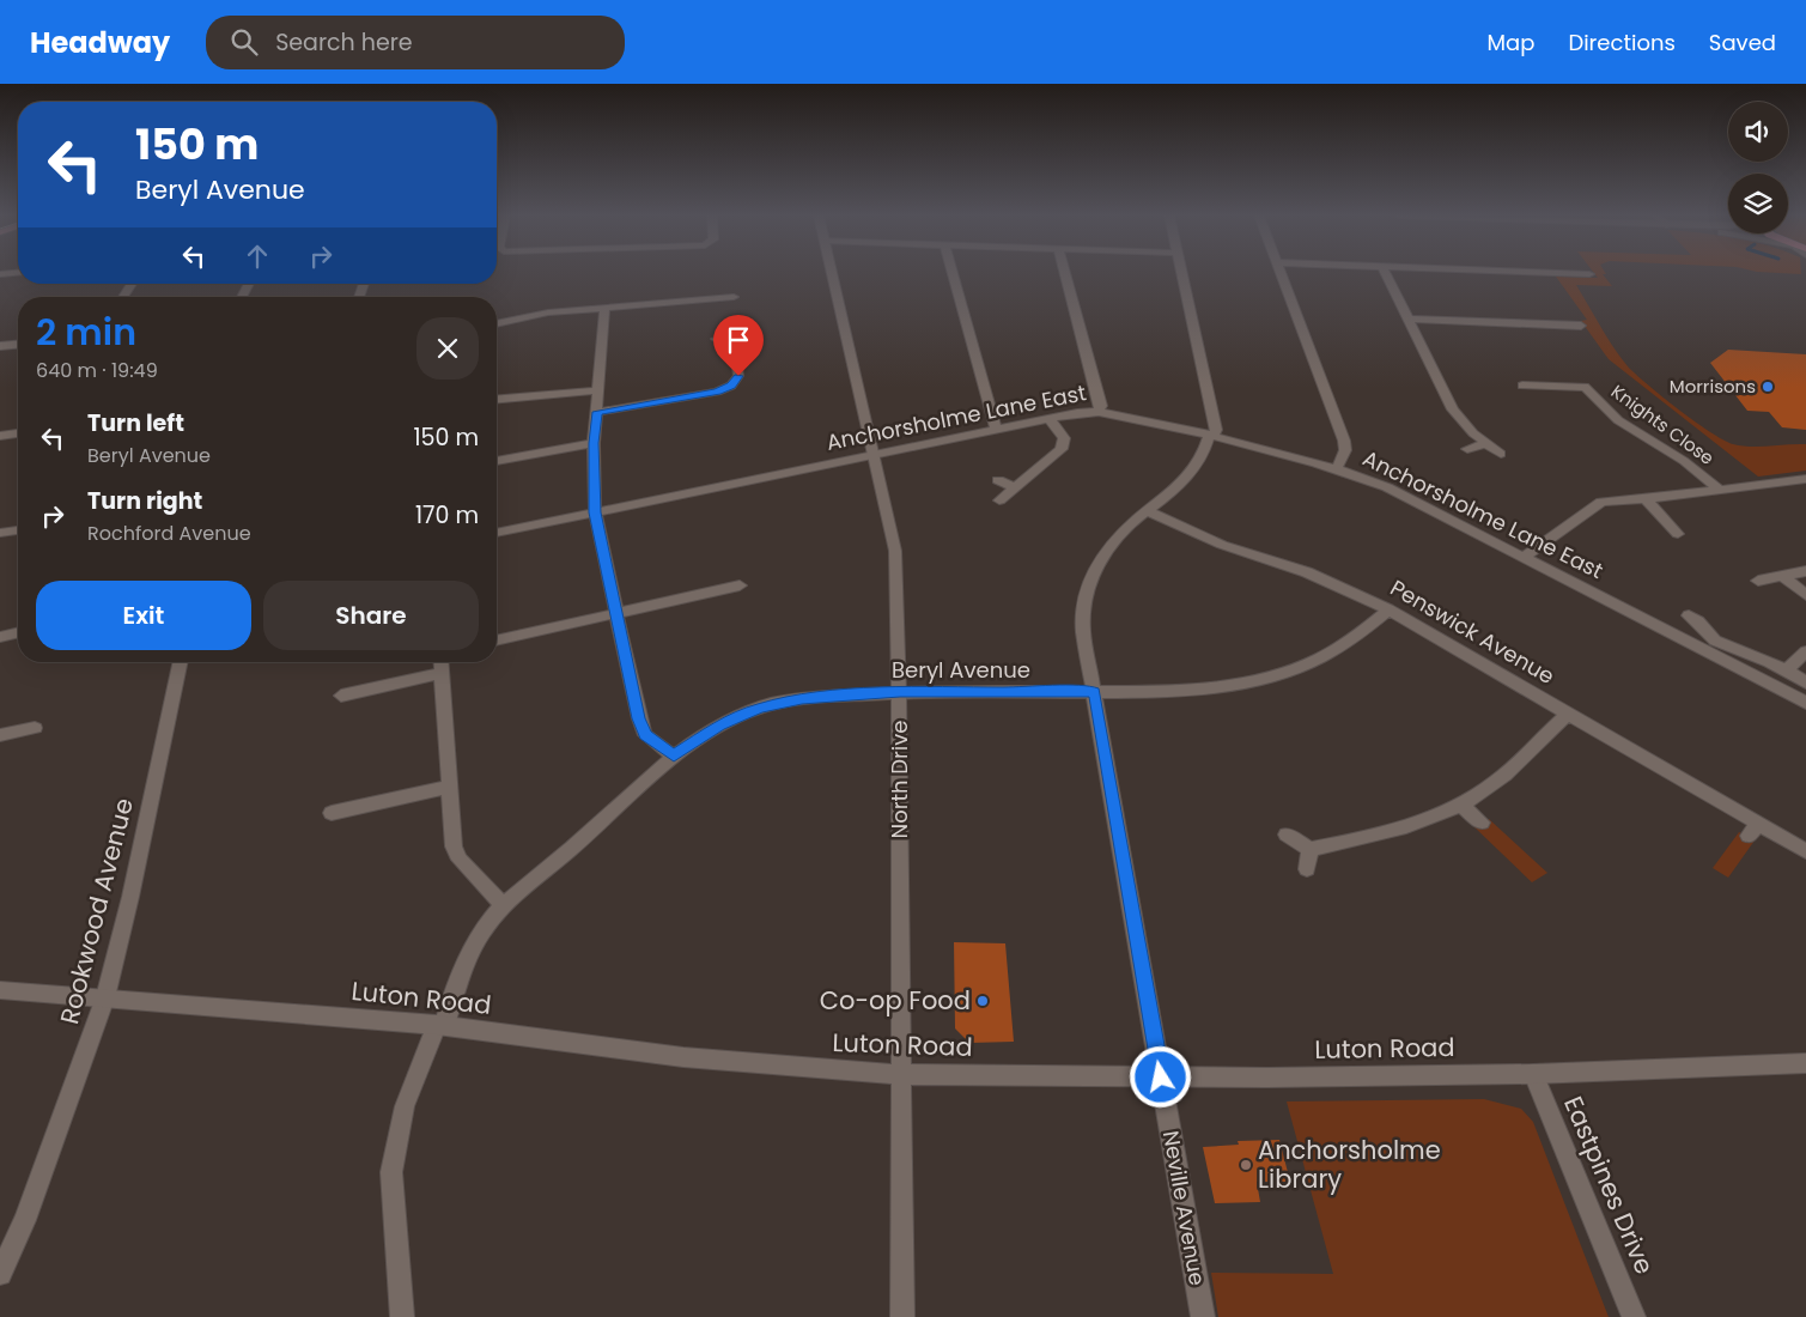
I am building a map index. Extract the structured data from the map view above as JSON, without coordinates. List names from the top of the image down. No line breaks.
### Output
{"streets":{"street":["Anchorsholme Lane East","Knights Close","Penswick Avenue","Beryl Avenue","North Drive","Rookwood Avenue","Luton Road","Eastpines Drive","Neville Avenue"]},"crossings":[["Anchorsholme Lane East","North Drive"],["Anchorsholme Lane East","Neville Avenue"],["Penswick Avenue","Beryl Avenue"],["Penswick Avenue","Neville Avenue"],["Beryl Avenue","North Drive"],["Beryl Avenue","Luton Road"],["Beryl Avenue","Neville Avenue"],["North Drive","Luton Road"],["Rookwood Avenue","Luton Road"],["Luton Road","Eastpines Drive"],["Luton Road","Neville Avenue"]],"places":["Morrisons","Co-op Food","Anchorsholme Library"],"page":{"header":"Headway","search":"Search here","nav":["Map","Directions","Saved"],"turn":["150 m","Beryl Avenue"],"heading":["2 min","640 m · 19:49"],"list":[{"name":"Turn left","note":"Beryl Avenue","value":"150 m"},{"name":"Turn right","note":"Rochford Avenue","value":"170 m"}],"buttons":["Exit","Share"]}}
